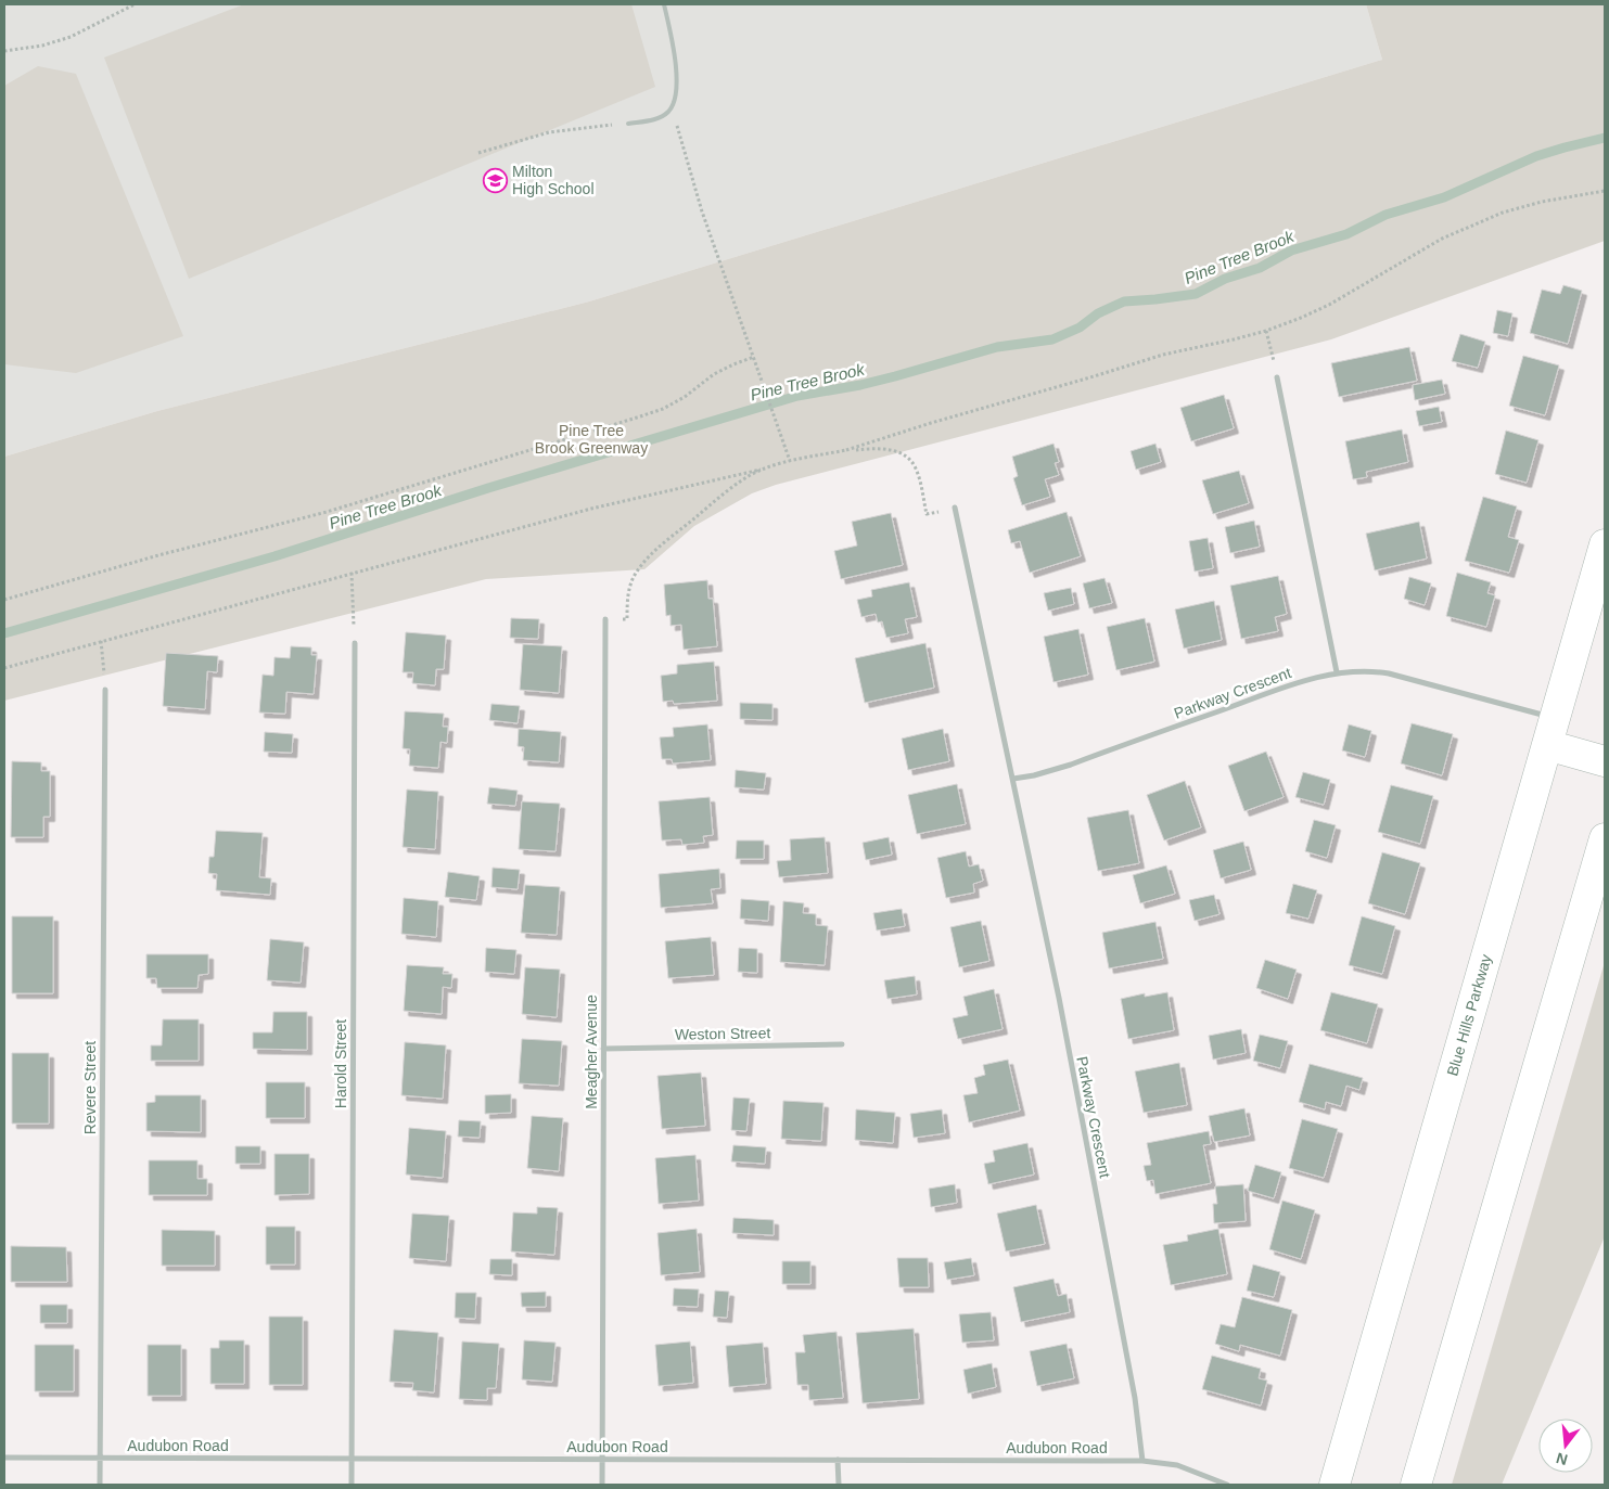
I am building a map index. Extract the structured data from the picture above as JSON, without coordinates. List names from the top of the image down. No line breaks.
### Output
{"streets":{"main road":["Blue Hills Parkway"],"street":["Parkway Crescent","Weston Street","Meagher Avenue","Harold Street","Revere Street","Audubon Road"]},"crossings":[["Parkway Crescent","Blue Hills Parkway"],["Parkway Crescent","Audubon Road"],["Weston Street","Meagher Avenue"],["Meagher Avenue","Audubon Road"],["Harold Street","Audubon Road"],["Revere Street","Audubon Road"]],"water":["Pine Tree Brook"],"parks":["Pine Tree Brook Greenway"],"places":{"school or university":["Milton High School"]},"north":"bottom"}
